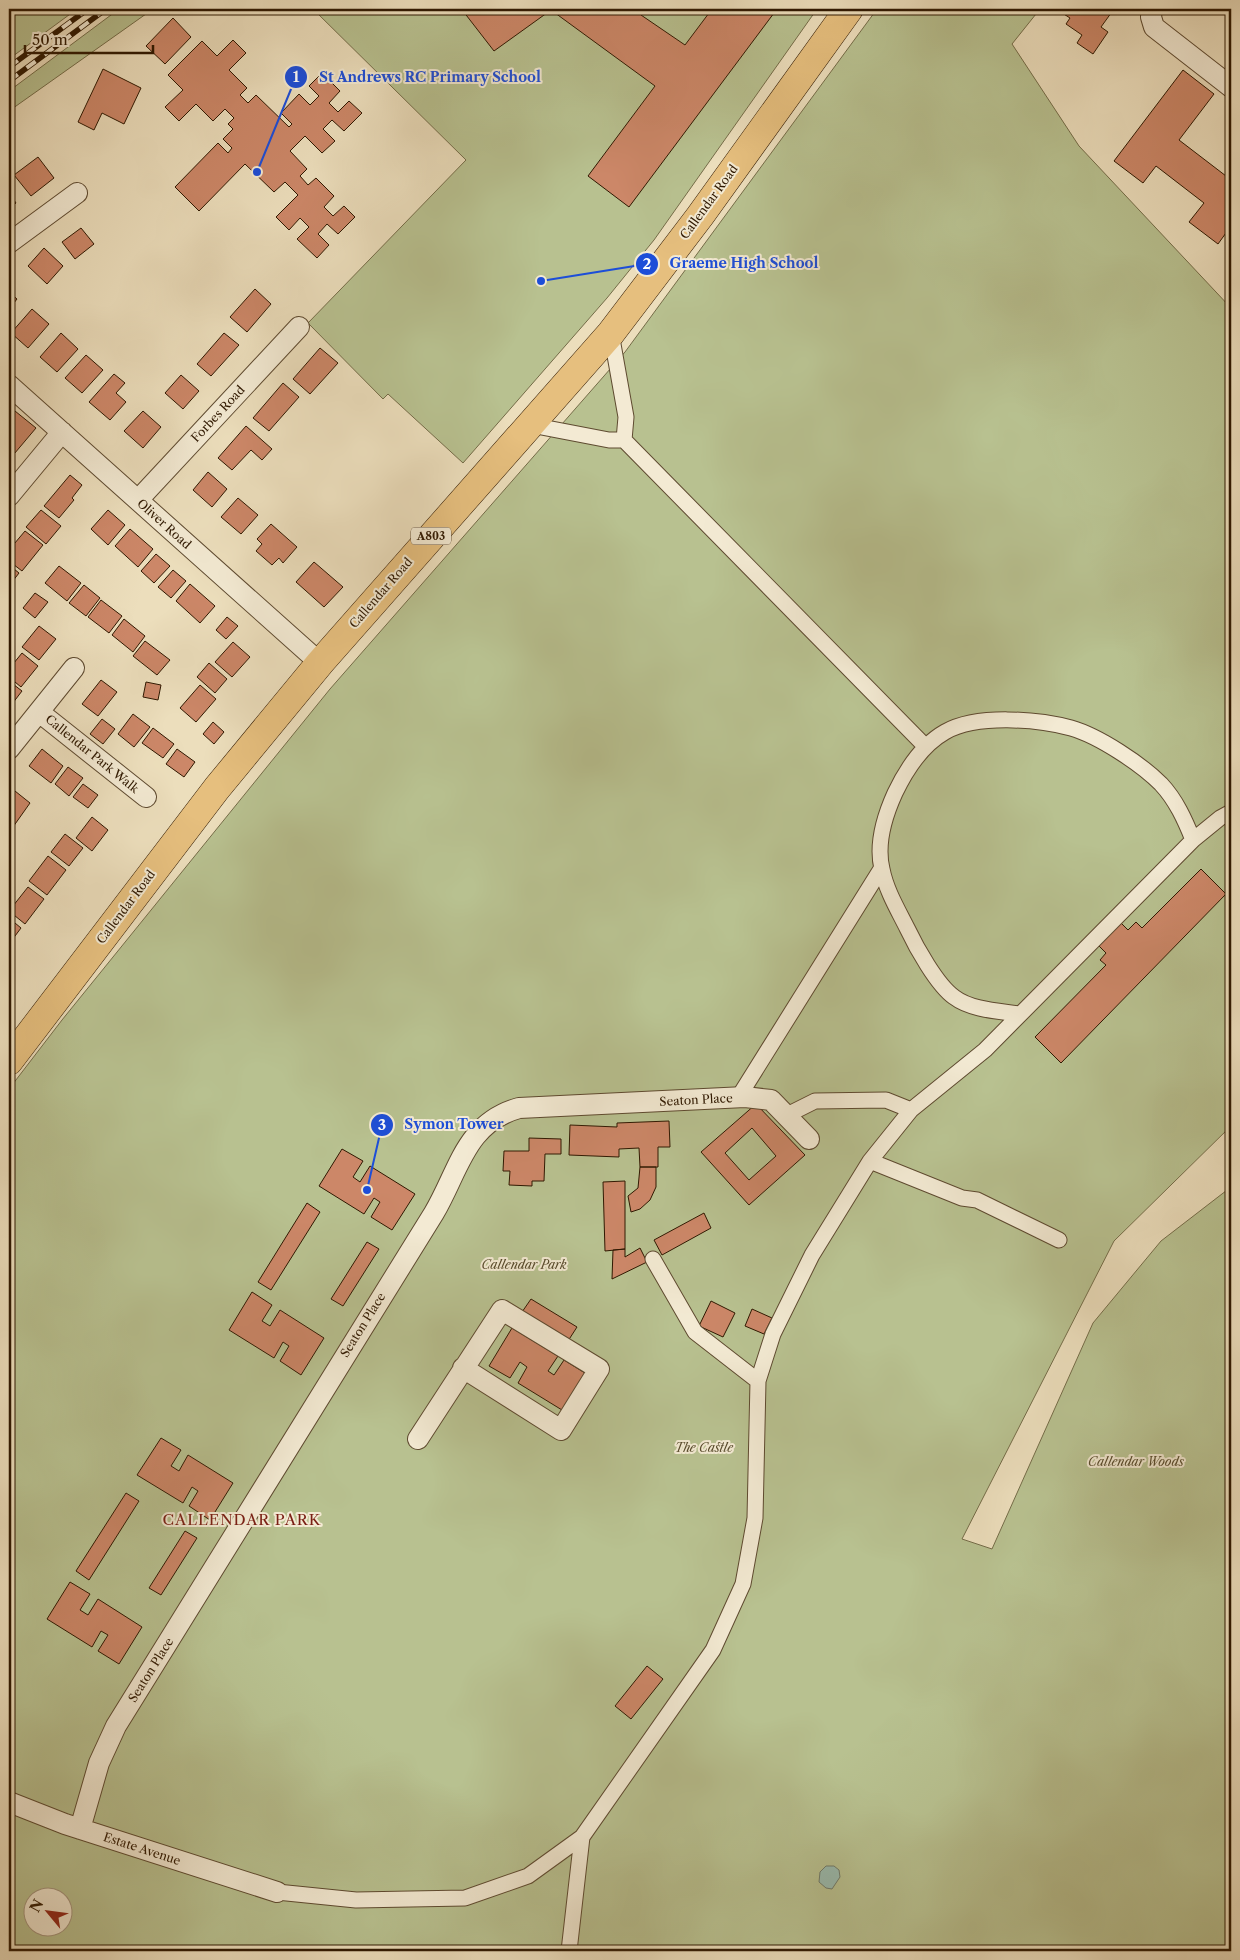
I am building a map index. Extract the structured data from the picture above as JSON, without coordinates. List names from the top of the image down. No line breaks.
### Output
{"streets":{"main road":["Callendar Road","A803"],"street":["Forbes Road","Oliver Road","Callendar Park Walk","Seaton Place","Estate Avenue"]},"crossings":[["Callendar Road","Oliver Road"],["Forbes Road","Oliver Road"],["Seaton Place","Estate Avenue"]],"districts":["CALLENDAR PARK"],"parks":["Callendar Park","The Castle","Callendar Woods"],"places":["St Andrews RC Primary School","Graeme High School","Symon Tower"],"scale_bar":"50 m","north":"top left"}
